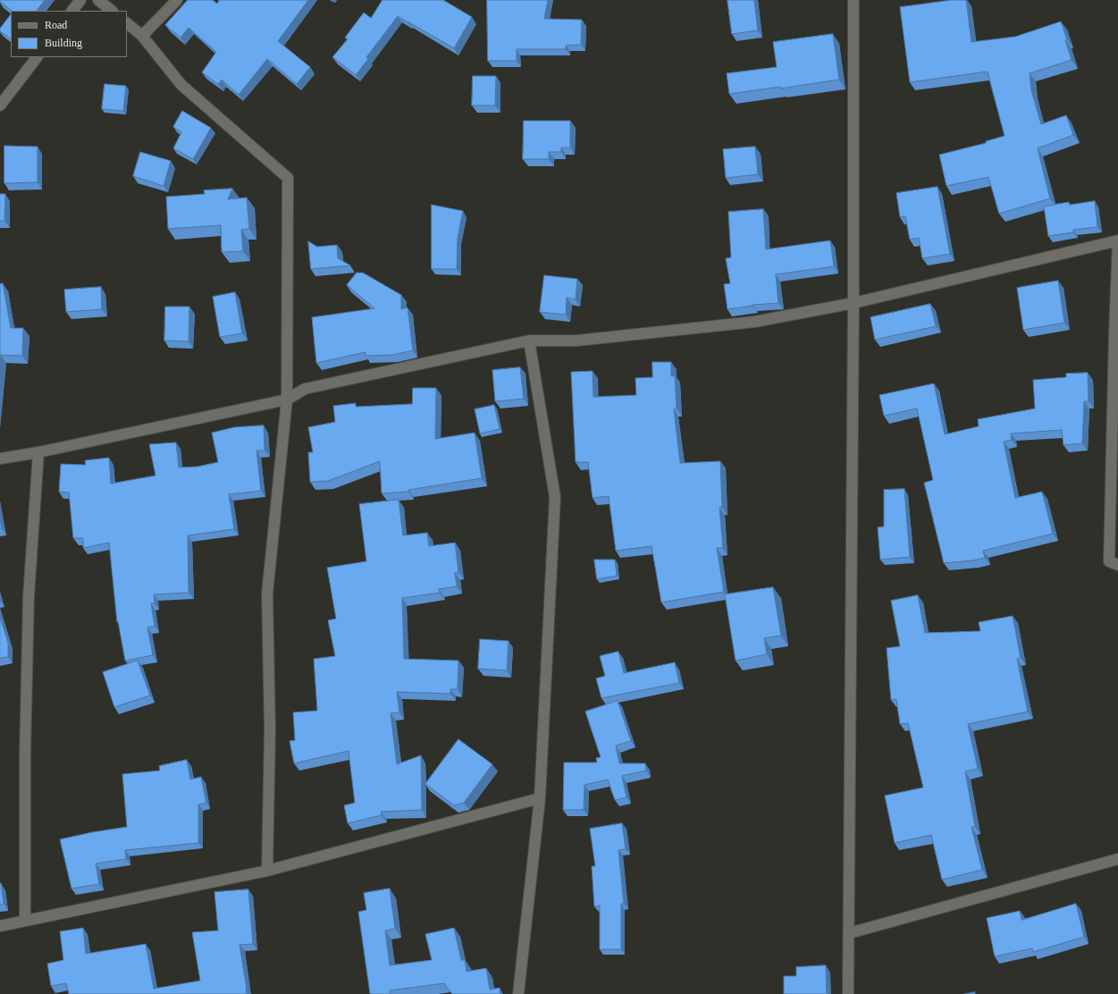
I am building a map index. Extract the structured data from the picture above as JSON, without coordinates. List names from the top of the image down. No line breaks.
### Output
{"legend":["Road","Building"]}
